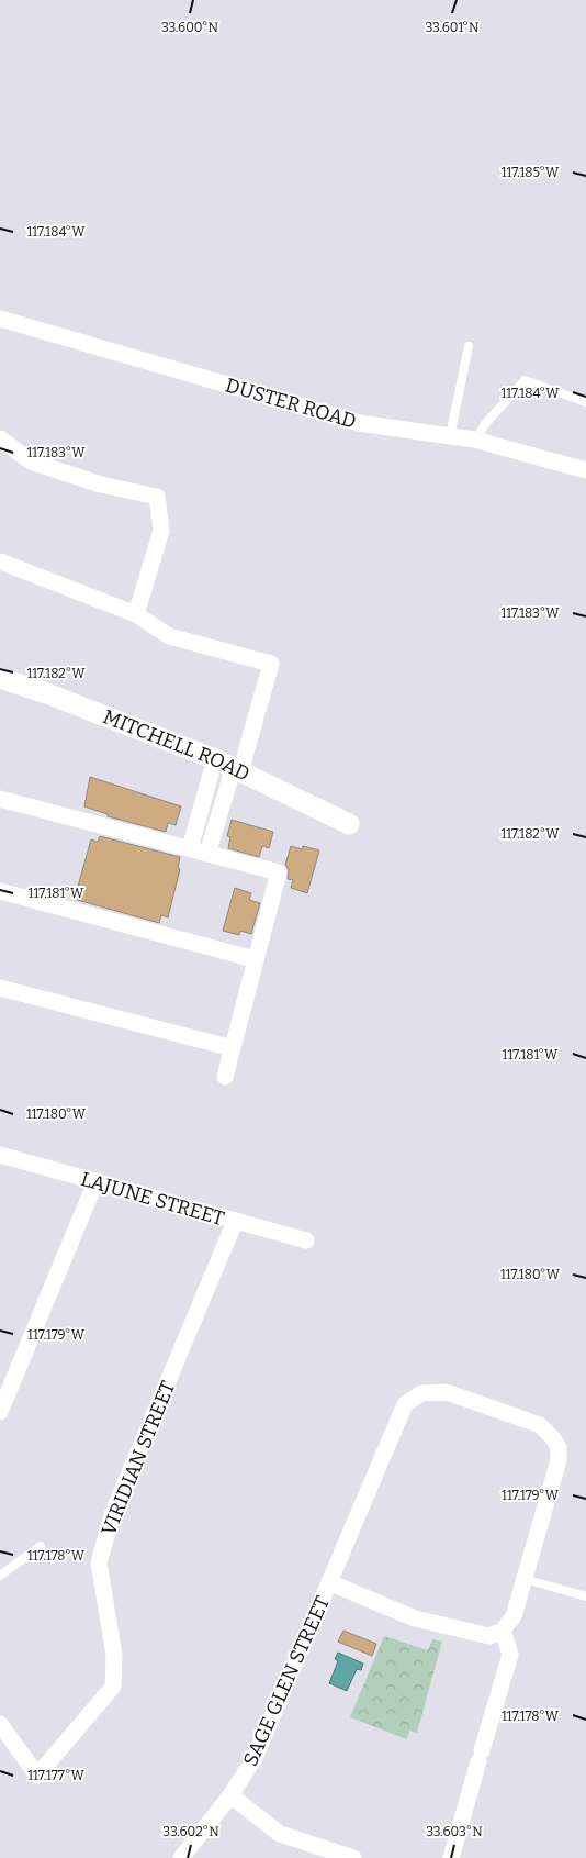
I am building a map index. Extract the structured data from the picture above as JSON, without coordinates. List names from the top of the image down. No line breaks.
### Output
{"streets":{"street":["DUSTER ROAD","MITCHELL ROAD","LAJUNE STREET","VIRIDIAN STREET","SAGE GLEN STREET"]},"crossings":[["LAJUNE STREET","VIRIDIAN STREET"]],"coordinates":["33.600°N","33.601°N","117.185°W","117.184°W","117.183°W","117.182°W","117.181°W","117.180°W","117.179°W","117.178°W","117.177°W","33.602°N","33.603°N"]}
